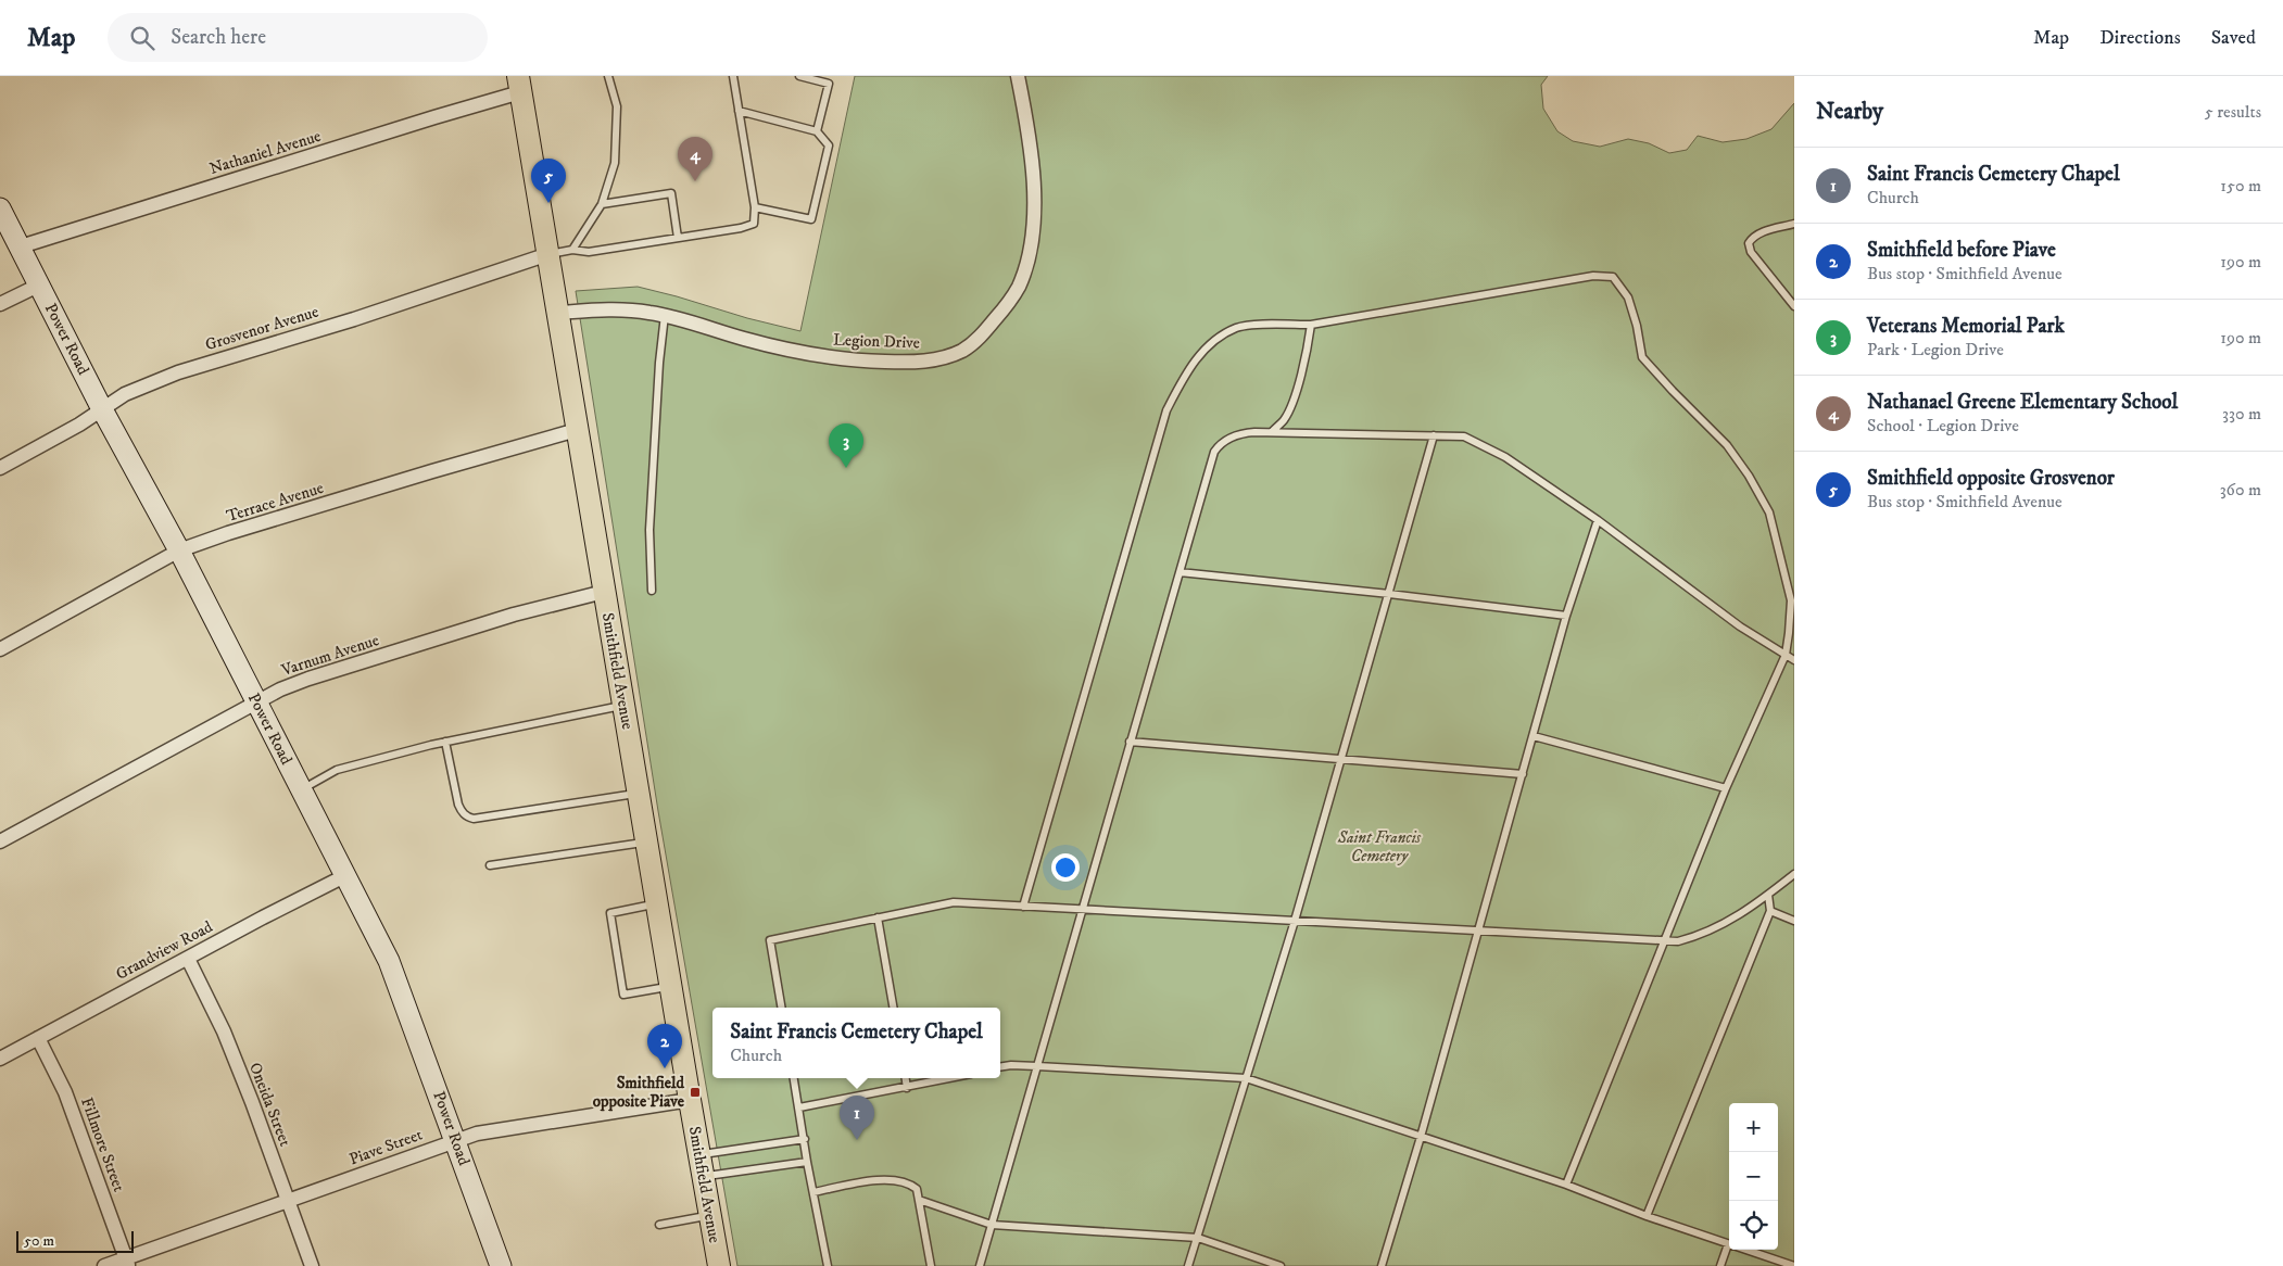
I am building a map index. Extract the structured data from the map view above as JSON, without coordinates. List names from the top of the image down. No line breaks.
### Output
{"streets":{"main road":["Power Road","Smithfield Avenue"],"street":["Nathaniel Avenue","Grosvenor Avenue","Legion Drive","Terrace Avenue","Varnum Avenue","Grandview Road","Oneida Street","Fillmore Street","Piave Street"]},"crossings":[["Nathaniel Avenue","Power Road"],["Nathaniel Avenue","Smithfield Avenue"],["Grosvenor Avenue","Power Road"],["Grosvenor Avenue","Smithfield Avenue"],["Power Road","Terrace Avenue"],["Power Road","Varnum Avenue"],["Power Road","Grandview Road"],["Power Road","Piave Street"],["Legion Drive","Smithfield Avenue"],["Terrace Avenue","Smithfield Avenue"],["Varnum Avenue","Smithfield Avenue"],["Smithfield Avenue","Piave Street"],["Grandview Road","Oneida Street"],["Grandview Road","Fillmore Street"],["Oneida Street","Piave Street"],["Fillmore Street","Piave Street"]],"parks":["Saint Francis Cemetery"],"places":{"transit":["Smithfield opposite Piave"]},"scale_bar":"50 m","page":{"header":"Map","search":"Search here","nav":["Map","Directions","Saved"],"heading":["Nearby","5 results"],"pins":["4","5","3","2","1"],"list":[{"mark":"1","name":"Saint Francis Cemetery Chapel","note":"Church","value":"150 m"},{"mark":"2","name":"Smithfield before Piave","note":"Bus stop · Smithfield Avenue","value":"190 m"},{"mark":"3","name":"Veterans Memorial Park","note":"Park · Legion Drive","value":"190 m"},{"mark":"4","name":"Nathanael Greene Elementary School","note":"School · Legion Drive","value":"330 m"},{"mark":"5","name":"Smithfield opposite Grosvenor","note":"Bus stop · Smithfield Avenue","value":"360 m"}],"popup":["Saint Francis Cemetery Chapel","Church"],"map_buttons":["+","−"],"scale":"50 m"}}
